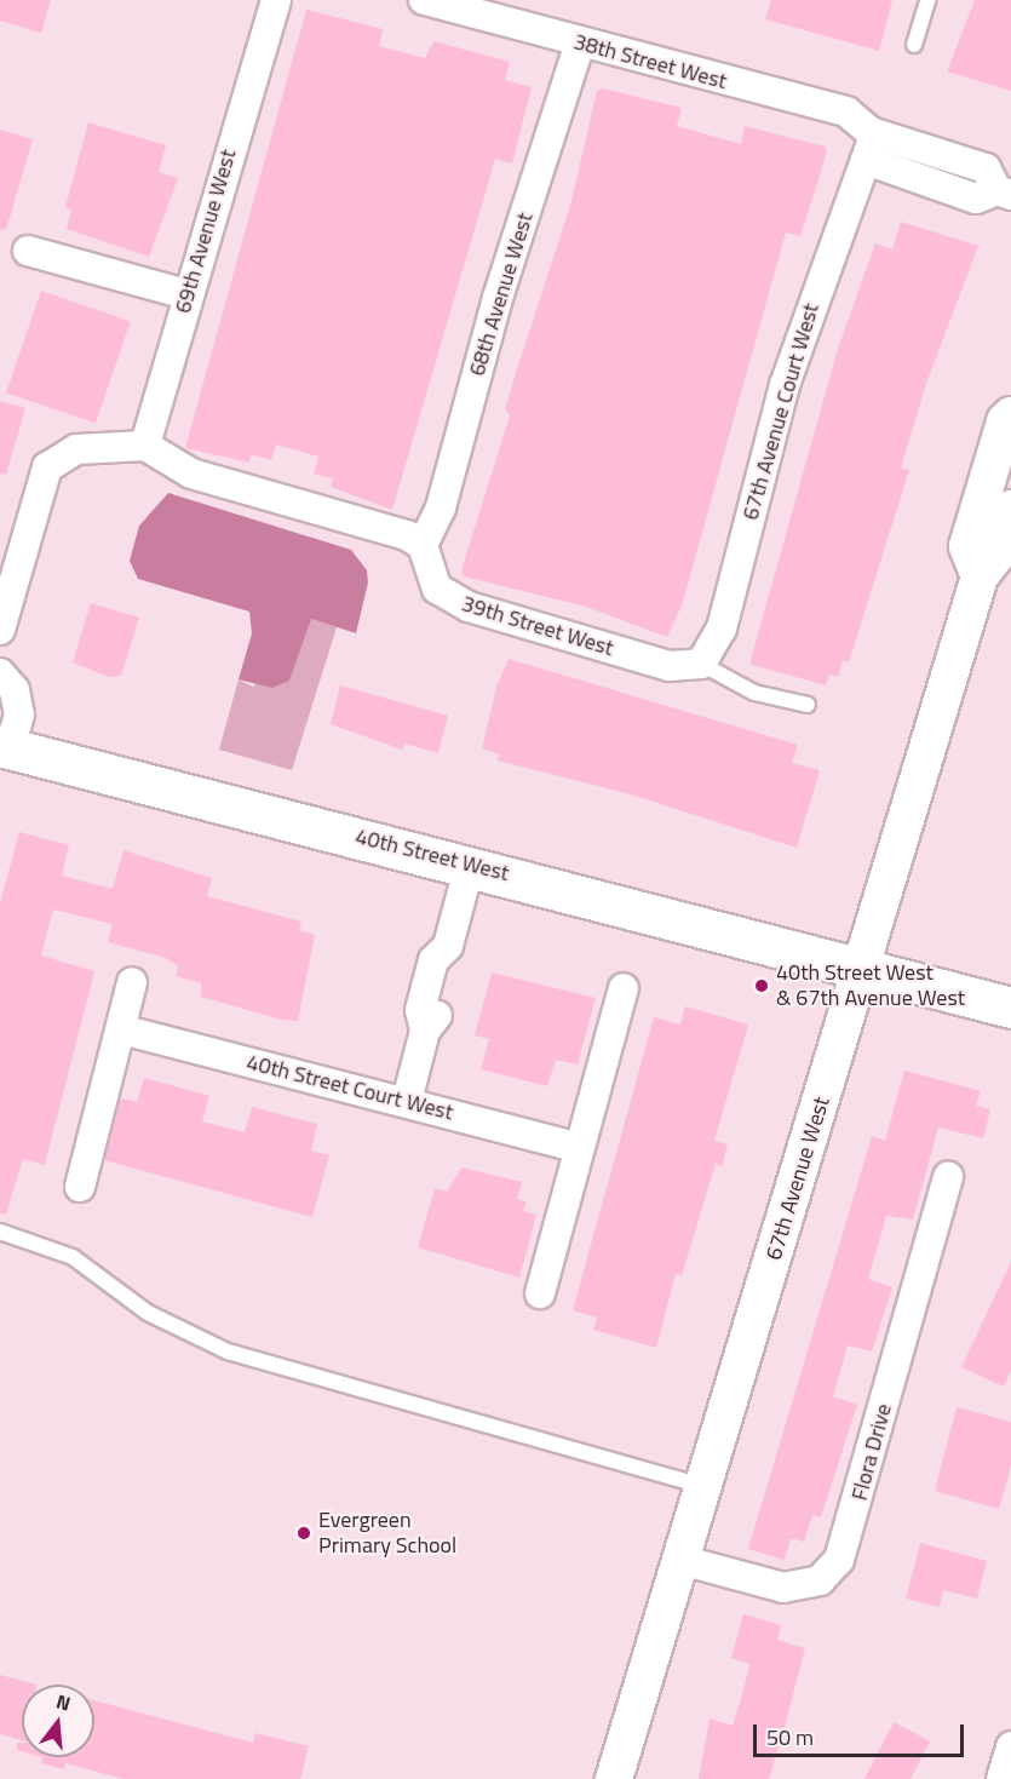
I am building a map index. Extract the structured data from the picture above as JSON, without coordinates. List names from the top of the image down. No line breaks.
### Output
{"streets":{"main road":["40th Street West"],"street":["38th Street West","69th Avenue West","68th Avenue West","67th Avenue Court West","39th Street West","40th Street Court West","67th Avenue West","Flora Drive"]},"crossings":[["38th Street West","68th Avenue West"],["38th Street West","67th Avenue Court West"],["68th Avenue West","39th Street West"],["67th Avenue Court West","39th Street West"],["40th Street West","67th Avenue West"],["67th Avenue West","Flora Drive"]],"places":["40th Street West & 67th Avenue West","Evergreen Primary School"],"scale_bar":"50 m","north":"top"}
